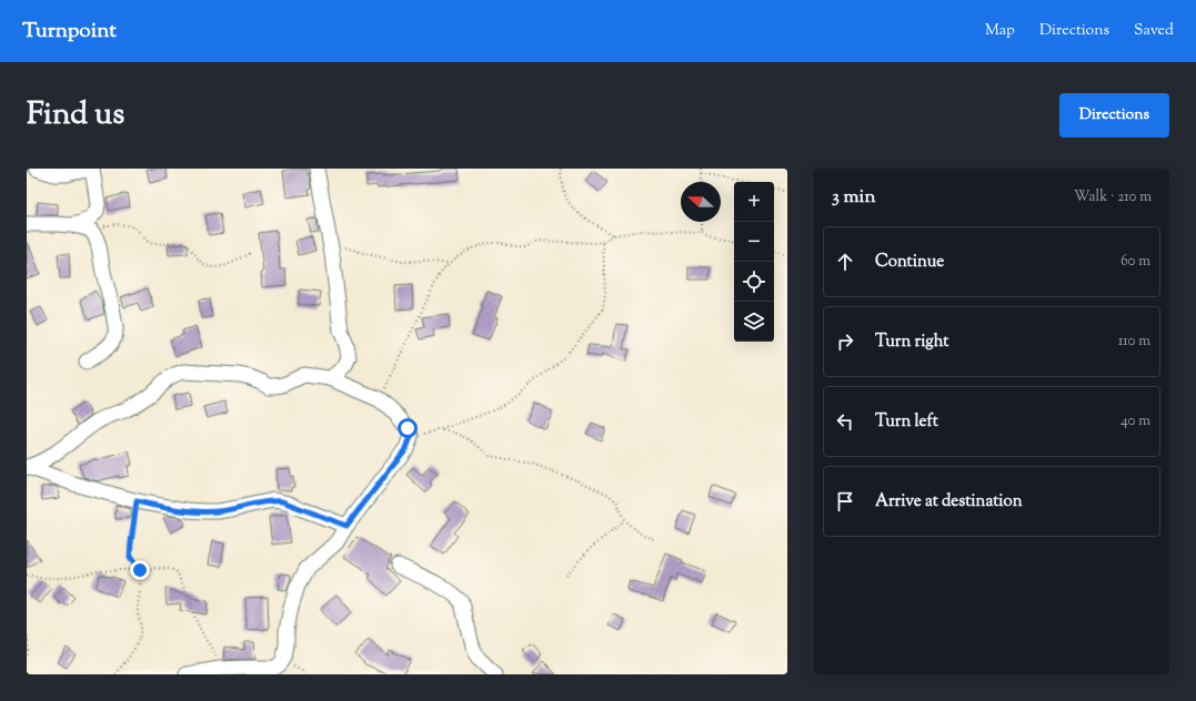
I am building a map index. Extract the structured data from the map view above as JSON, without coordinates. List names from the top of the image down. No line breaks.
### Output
{"north":"left","page":{"header":"Turnpoint","nav":["Map","Directions","Saved"],"title":"Find us","buttons":"Directions","heading":["3 min","Walk · 210 m"],"map_buttons":["+","−"],"list":[["Continue","60 m"],["Turn right","110 m"],["Turn left","40 m"],"Arrive at destination"]}}
